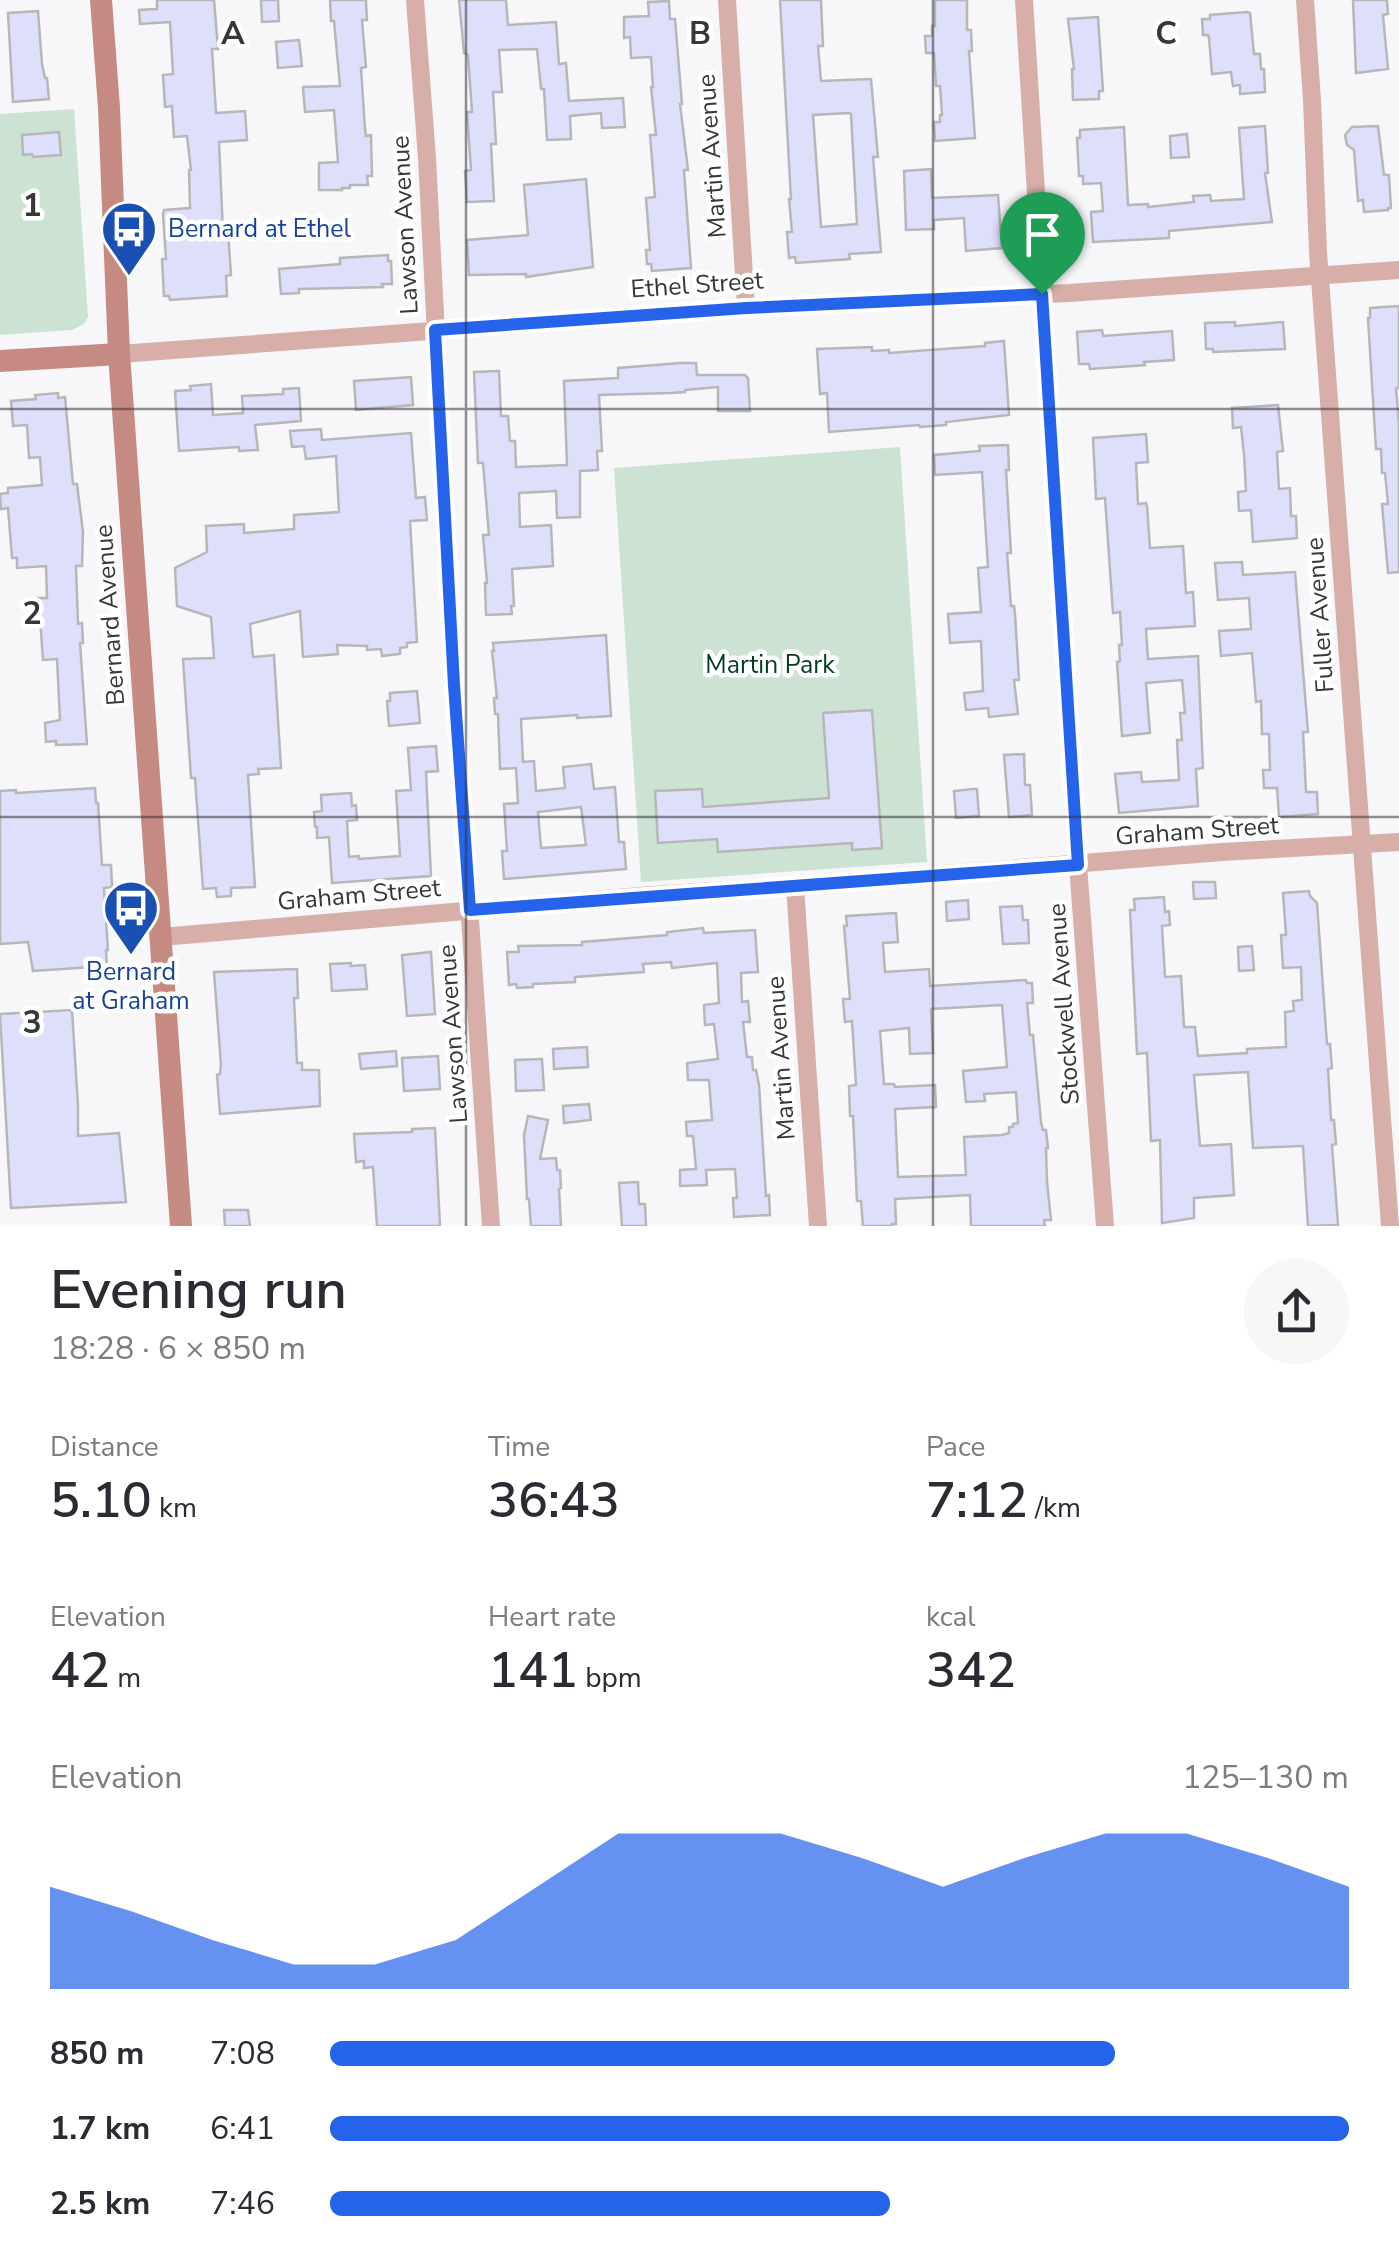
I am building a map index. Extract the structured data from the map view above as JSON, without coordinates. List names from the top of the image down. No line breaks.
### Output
{"streets":{"street":["Martin Avenue","Lawson Avenue","Ethel Street","Bernard Avenue","Fuller Avenue","Graham Street","Stockwell Avenue"]},"crossings":[["Martin Avenue","Ethel Street"],["Martin Avenue","Graham Street"],["Lawson Avenue","Ethel Street"],["Lawson Avenue","Graham Street"],["Ethel Street","Bernard Avenue"],["Ethel Street","Fuller Avenue"],["Ethel Street","Stockwell Avenue"],["Bernard Avenue","Graham Street"],["Fuller Avenue","Graham Street"],["Graham Street","Stockwell Avenue"]],"parks":["Martin Park"],"places":{"bus stop":["Bernard at Ethel","Bernard at Graham"]},"page":{"heading":["Evening run","18:28 · 6 × 850 m"],"stats":[["Distance","5.10 km"],["Time","36:43"],["Pace","7:12 /km"],["Elevation","42 m"],["Heart rate","141 bpm"],["kcal","342"]],"chart":["Elevation","125–130 m"],"list":[{"name":"850 m","note":"7:08"},{"name":"1.7 km","note":"6:41"},{"name":"2.5 km","note":"7:46"}]},"grid":{"columns":["A","B","C"],"rows":["1","2","3"]}}
